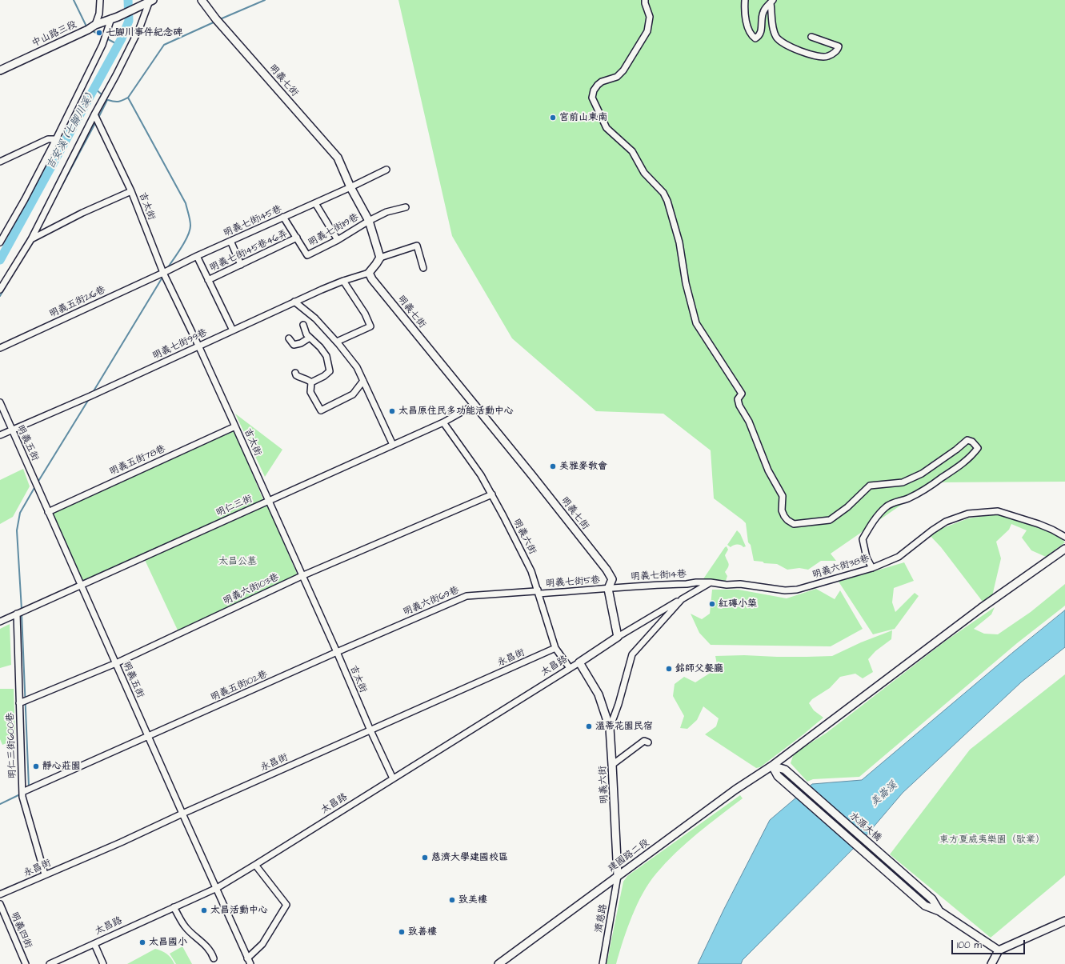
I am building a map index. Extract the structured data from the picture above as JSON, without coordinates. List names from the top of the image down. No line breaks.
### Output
{"streets":{"street":["中山路三段","明義七街","吉太街","明義七街145巷","明義七街119巷","明義七街145巷46弄","明義五街216巷","明義七街99巷","明義五街","明義五街78巷","明仁三街","明義六街","明義六街38巷","明義七街14巷","明義七街5巷","明義六街103巷","明義六街69巷","永昌街","太昌路","明義五街102巷","明仁三街600巷","水源大橋","建國路二段","濟慈路","明義四街"]},"crossings":[["明義七街","明義七街145巷"],["明義七街","明義七街119巷"],["明義七街","明義七街99巷"],["明義七街","明仁三街"],["明義七街","明義七街14巷"],["明義七街","明義七街5巷"],["明義七街","太昌路"],["吉太街","明義七街145巷"],["吉太街","明義五街216巷"],["吉太街","明義七街99巷"],["吉太街","明義五街78巷"],["吉太街","明仁三街"],["吉太街","明義六街103巷"],["吉太街","明義六街69巷"],["吉太街","永昌街"],["吉太街","太昌路"],["吉太街","明義五街102巷"],["明義七街145巷","明義五街216巷"],["明義七街119巷","明義七街145巷46弄"],["明義七街99巷","明義五街"],["明義五街","明義五街78巷"],["明義五街","明仁三街"],["明義五街","明義六街103巷"],["明義五街","永昌街"],["明義五街","太昌路"],["明義五街","明義五街102巷"],["明仁三街","明義六街"],["明仁三街","明仁三街600巷"],["明義六街","明義七街5巷"],["明義六街","明義六街103巷"],["明義六街","明義六街69巷"],["明義六街","永昌街"],["明義六街","太昌路"],["明義六街","建國路二段"],["明義六街","濟慈路"],["明義六街38巷","明義七街14巷"],["明義七街14巷","明義七街5巷"],["明義七街5巷","明義六街69巷"],["明義六街103巷","明仁三街600巷"],["明義六街69巷","明義五街102巷"],["永昌街","明仁三街600巷"],["明義五街102巷","明仁三街600巷"],["水源大橋","建國路二段"],["建國路二段","濟慈路"]],"water":["吉安溪 (七腳川溪)","美崙溪"],"parks":["太昌公墓","東方夏威夷樂園（歇業）"],"places":["七腳川事件紀念碑","宮前山東南","太昌原住民多功能活動中心","美雅麥教會","紅磚小築","銘師父餐廳","溫蒂花園民宿","靜心莊園","慈濟大學建國校區","致美樓","太昌活動中心","致善樓","太昌國小"],"scale_bar":"100 m"}
